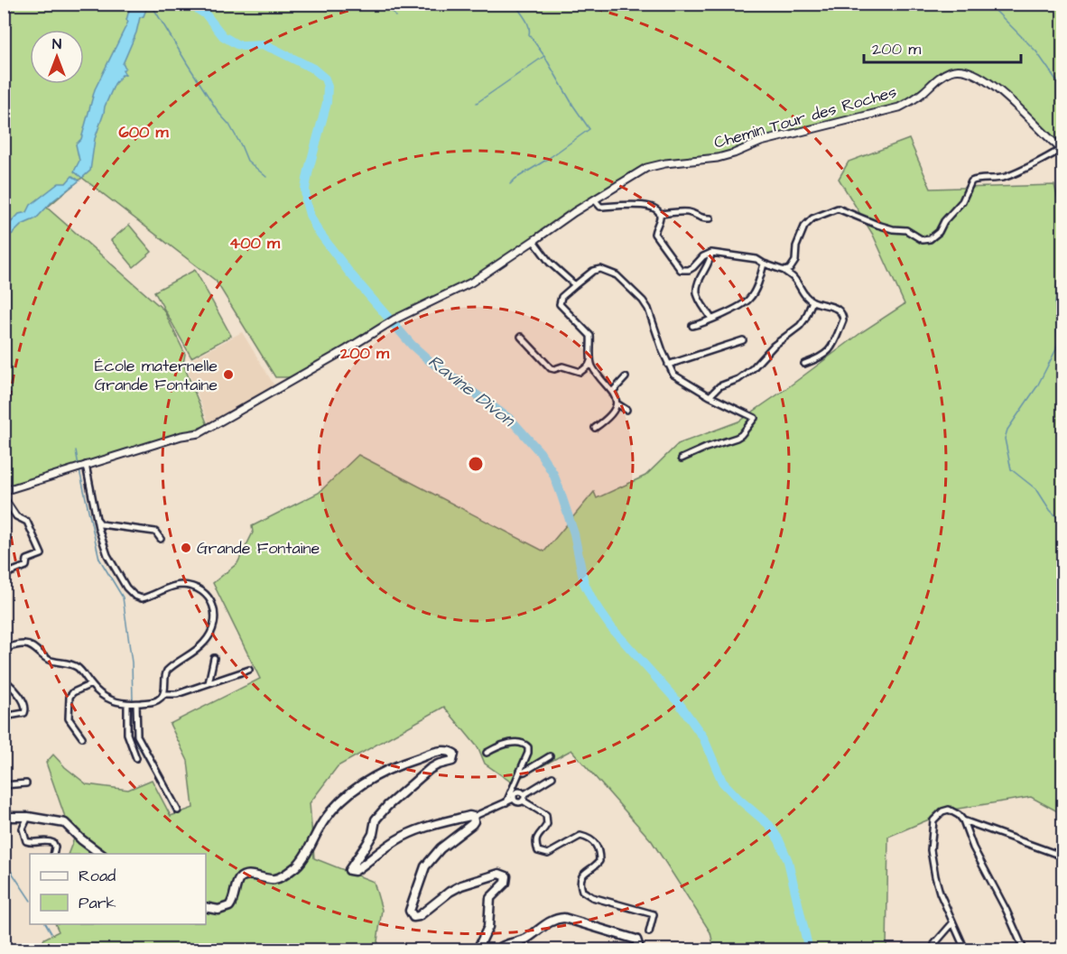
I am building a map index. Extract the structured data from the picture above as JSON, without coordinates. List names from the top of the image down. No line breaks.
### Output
{"streets":{"street":["Chemin Tour des Roches"]},"water":["Ravine Divon"],"places":["École maternelle Grande Fontaine","Grande Fontaine"],"legend":["Road","Park"],"scale_bar":"200 m","north":"top","rings":["600 m","400 m","200 m"]}
